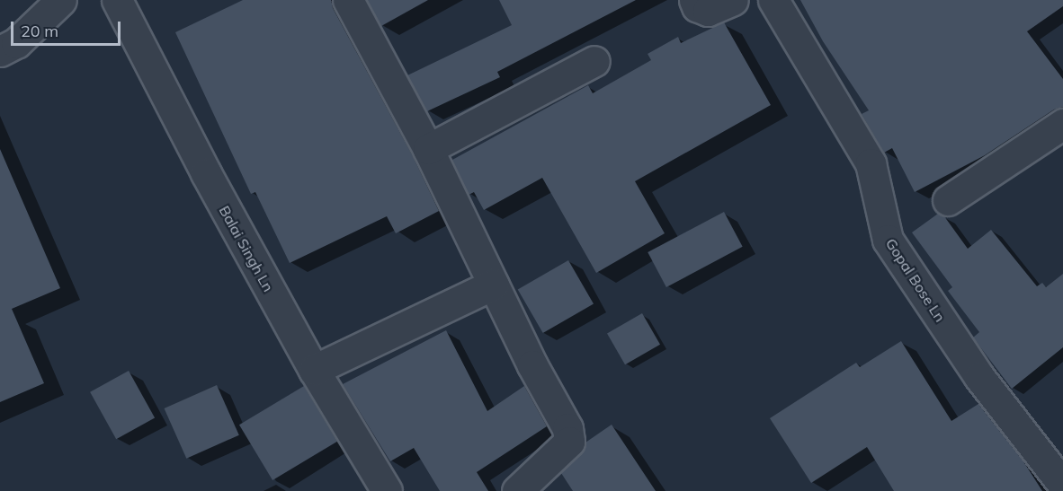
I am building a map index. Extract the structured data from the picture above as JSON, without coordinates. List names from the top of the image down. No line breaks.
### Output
{"streets":{"street":["Balai Singh Ln","Gopal Bose Ln"]},"scale_bar":"20 m"}
